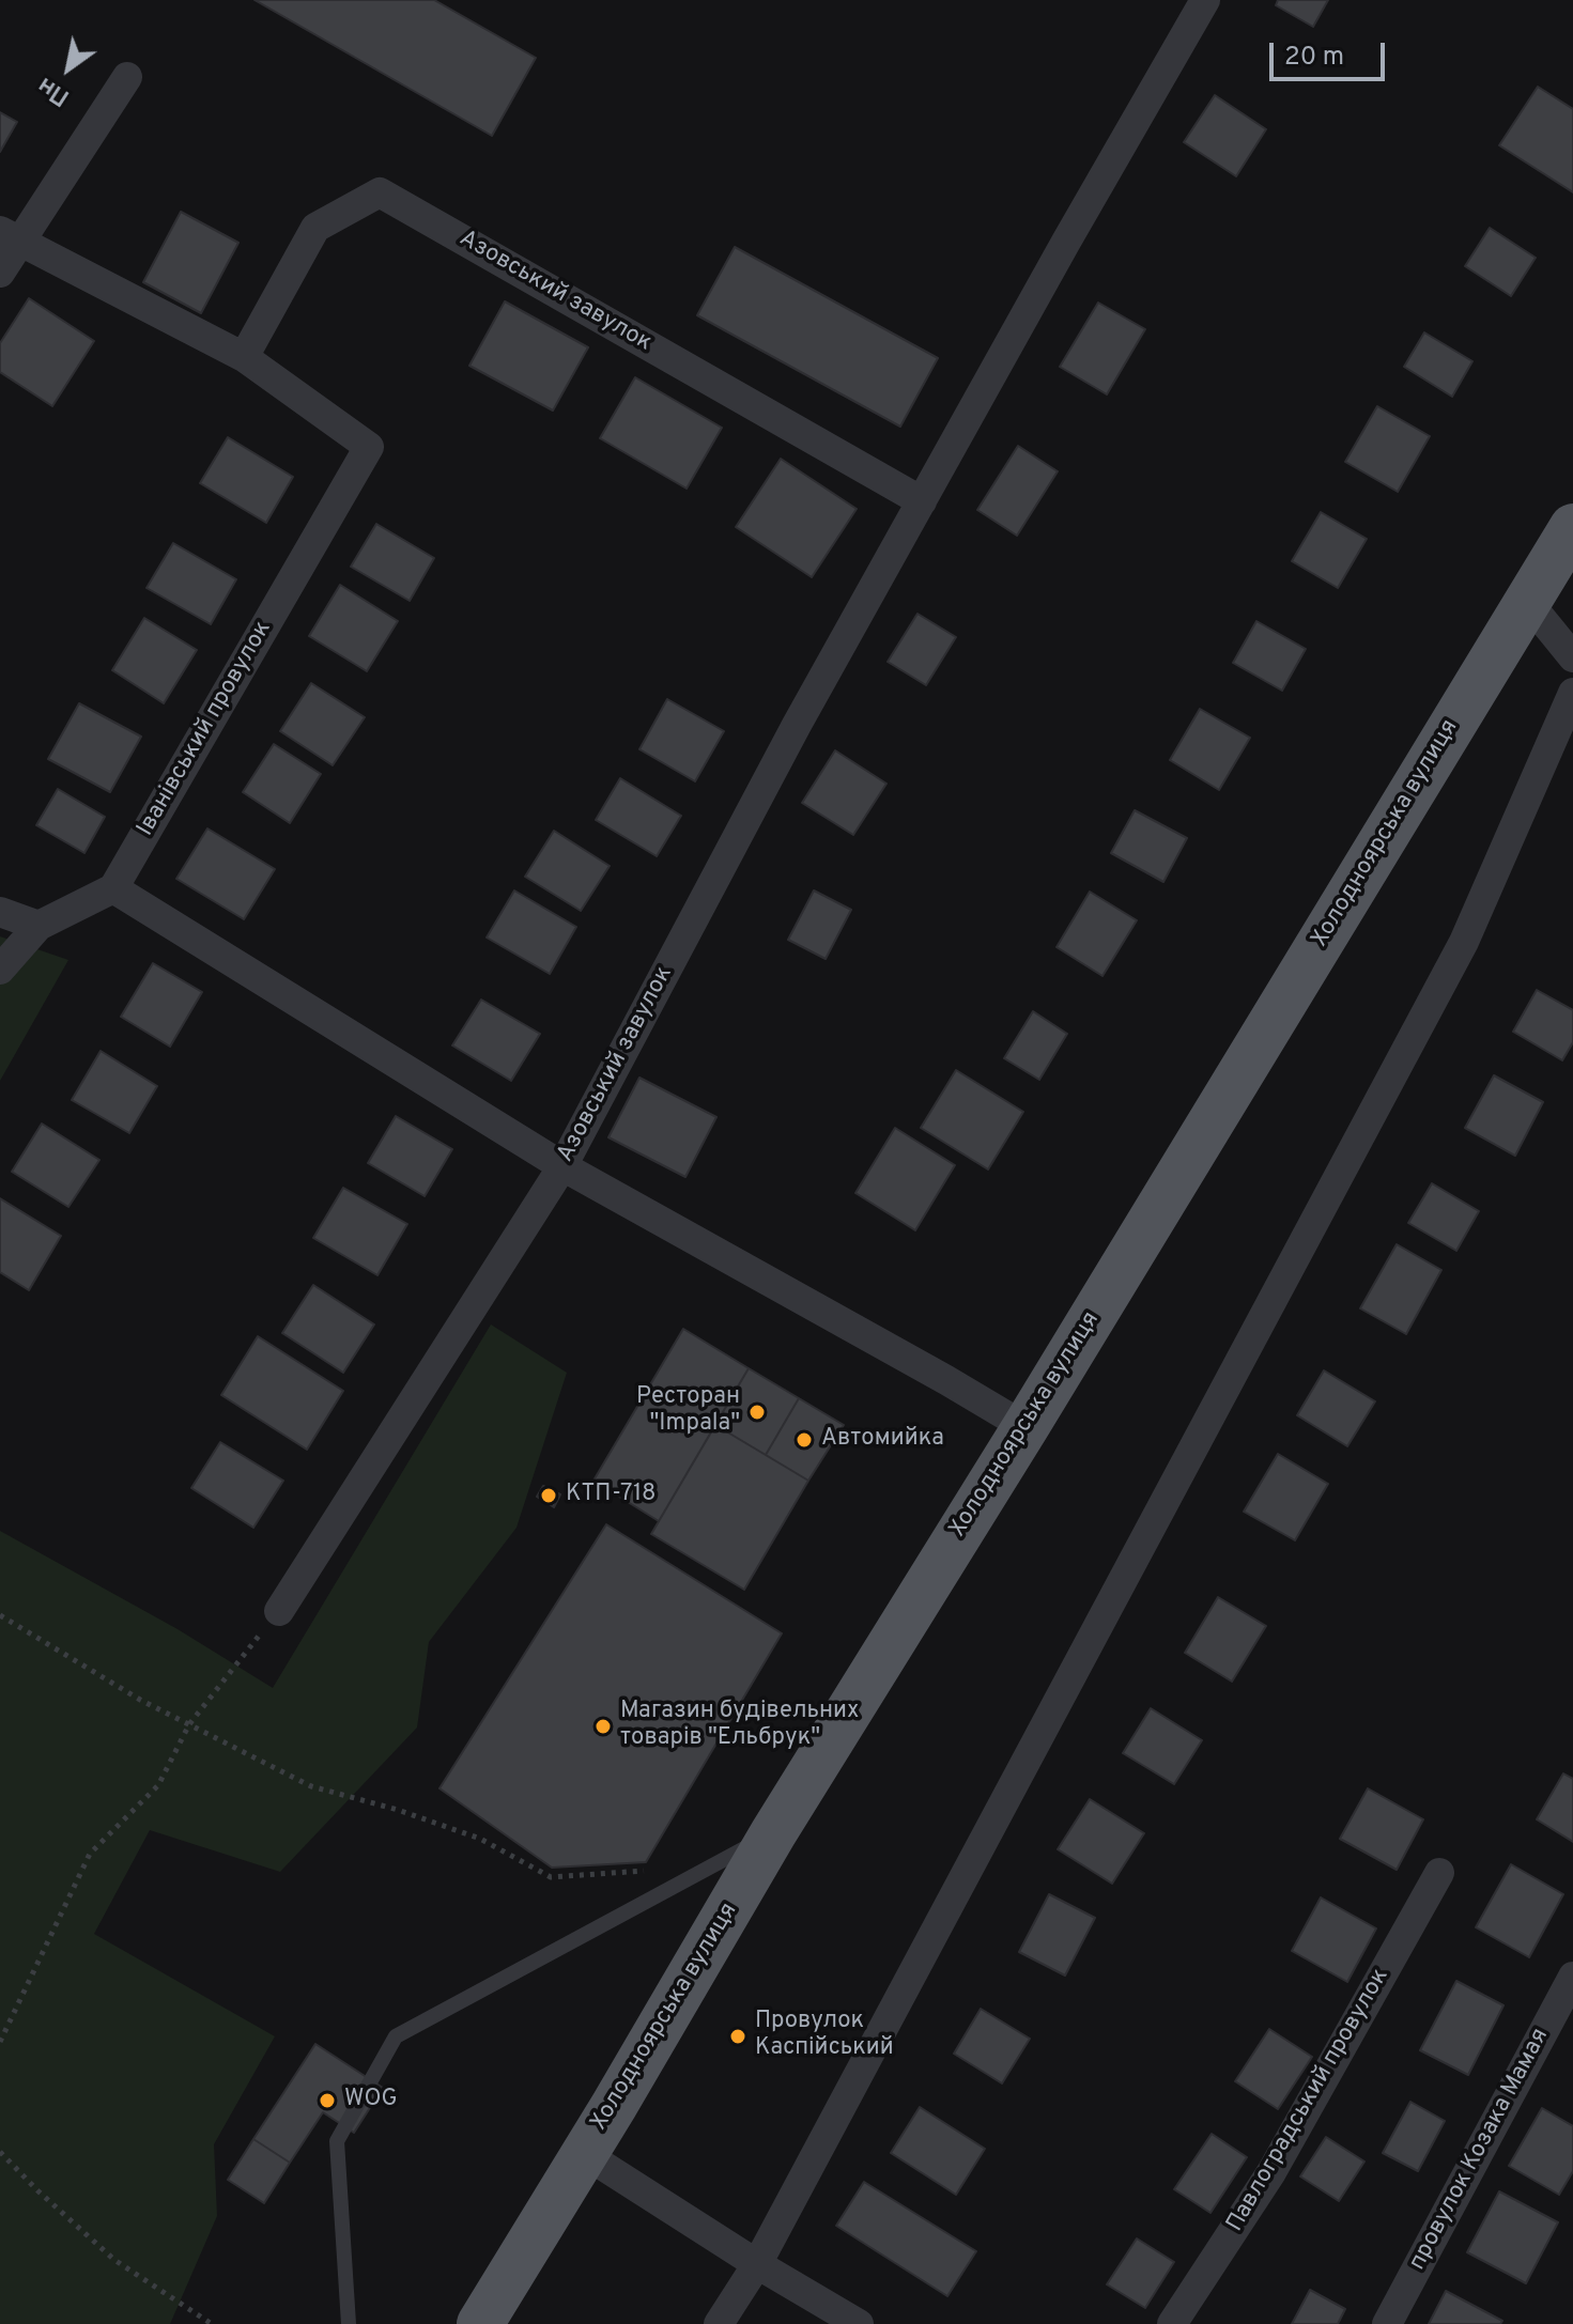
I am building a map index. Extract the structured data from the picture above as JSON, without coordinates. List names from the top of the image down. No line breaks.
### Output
{"streets":{"main road":["Холодноярська вулиця"],"street":["Азовський завулок","Іванівський провулок","Павлоградський провулок","провулок Козака Мамая"]},"crossings":[["Азовський завулок","Іванівський провулок"]],"places":["Ресторан \"Impala\"","Автомийка","КТП-718","Магазин будівельних товарів \"Ельбрук\"","Провулок Каспійський","WOG"],"scale_bar":"20 m","north":"bottom left"}
